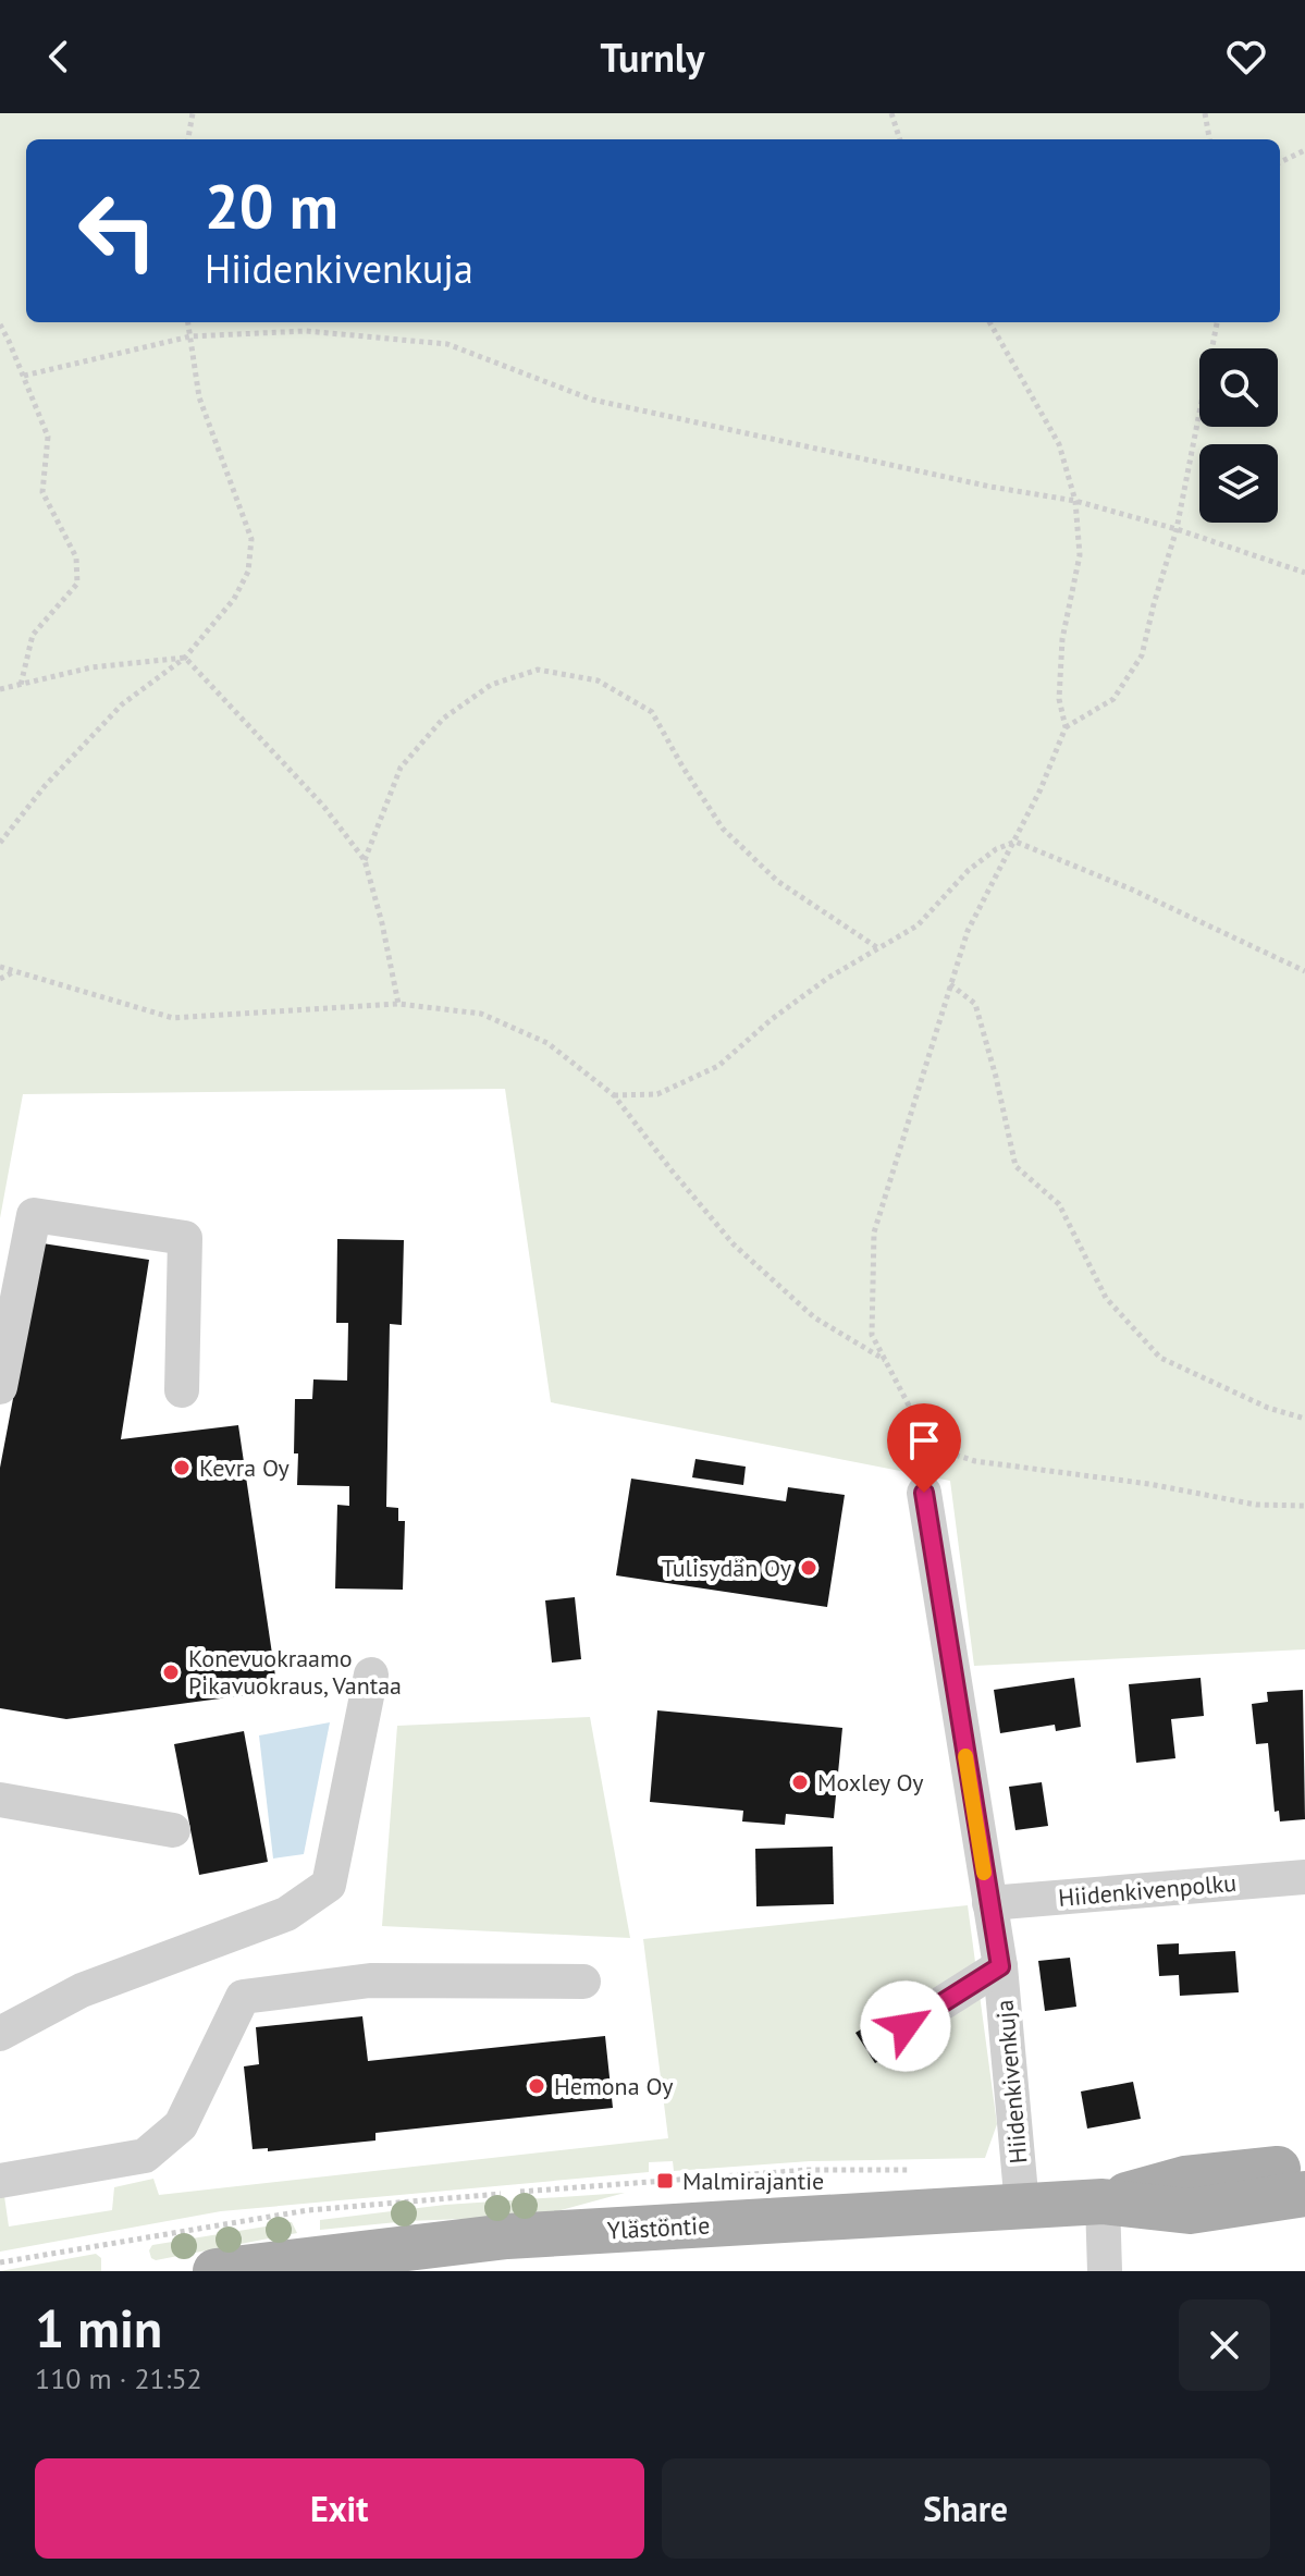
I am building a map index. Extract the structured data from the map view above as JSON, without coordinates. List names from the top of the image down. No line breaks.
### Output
{"streets":{"main road":["Ylästöntie"],"street":["Hiidenkivenpolku","Hiidenkivenkuja"]},"crossings":[["Hiidenkivenpolku","Hiidenkivenkuja"],["Hiidenkivenkuja","Ylästöntie"]],"places":{"other":["Kevra Oy","Tulisydän Oy","Konevuokraamo Pikavuokraus, Vantaa","Moxley Oy","Hemona Oy"],"transit":["Malmirajantie"]},"page":{"header":"Turnly","turn":["20 m","Hiidenkivenkuja"],"heading":["1 min","110 m · 21:52"],"buttons":["Exit","Share"]}}
